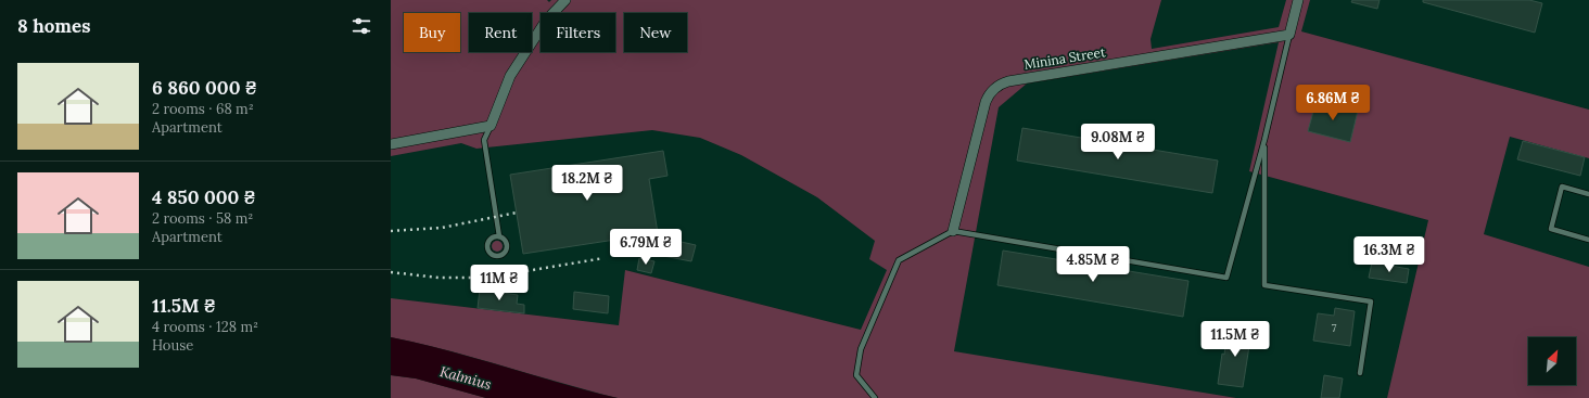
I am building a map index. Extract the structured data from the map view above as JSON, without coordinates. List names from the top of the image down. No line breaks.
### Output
{"streets":{"street":["Minina Street"]},"water":["Kalmius"],"house_numbers":["7"],"north":"top right","page":{"heading":"8 homes","chip":["Buy","Rent","Filters","New"],"list":[{"name":"6 860 000 ₴","note":"2 rooms · 68 m² · Apartment"},{"name":"4 850 000 ₴","note":"2 rooms · 58 m² · Apartment"},{"name":"11.5M ₴","note":"4 rooms · 128 m² · House"}],"price":["6.86M ₴","9.08M ₴","18.2M ₴","6.79M ₴","16.3M ₴","4.85M ₴","11M ₴","11.5M ₴"]}}
